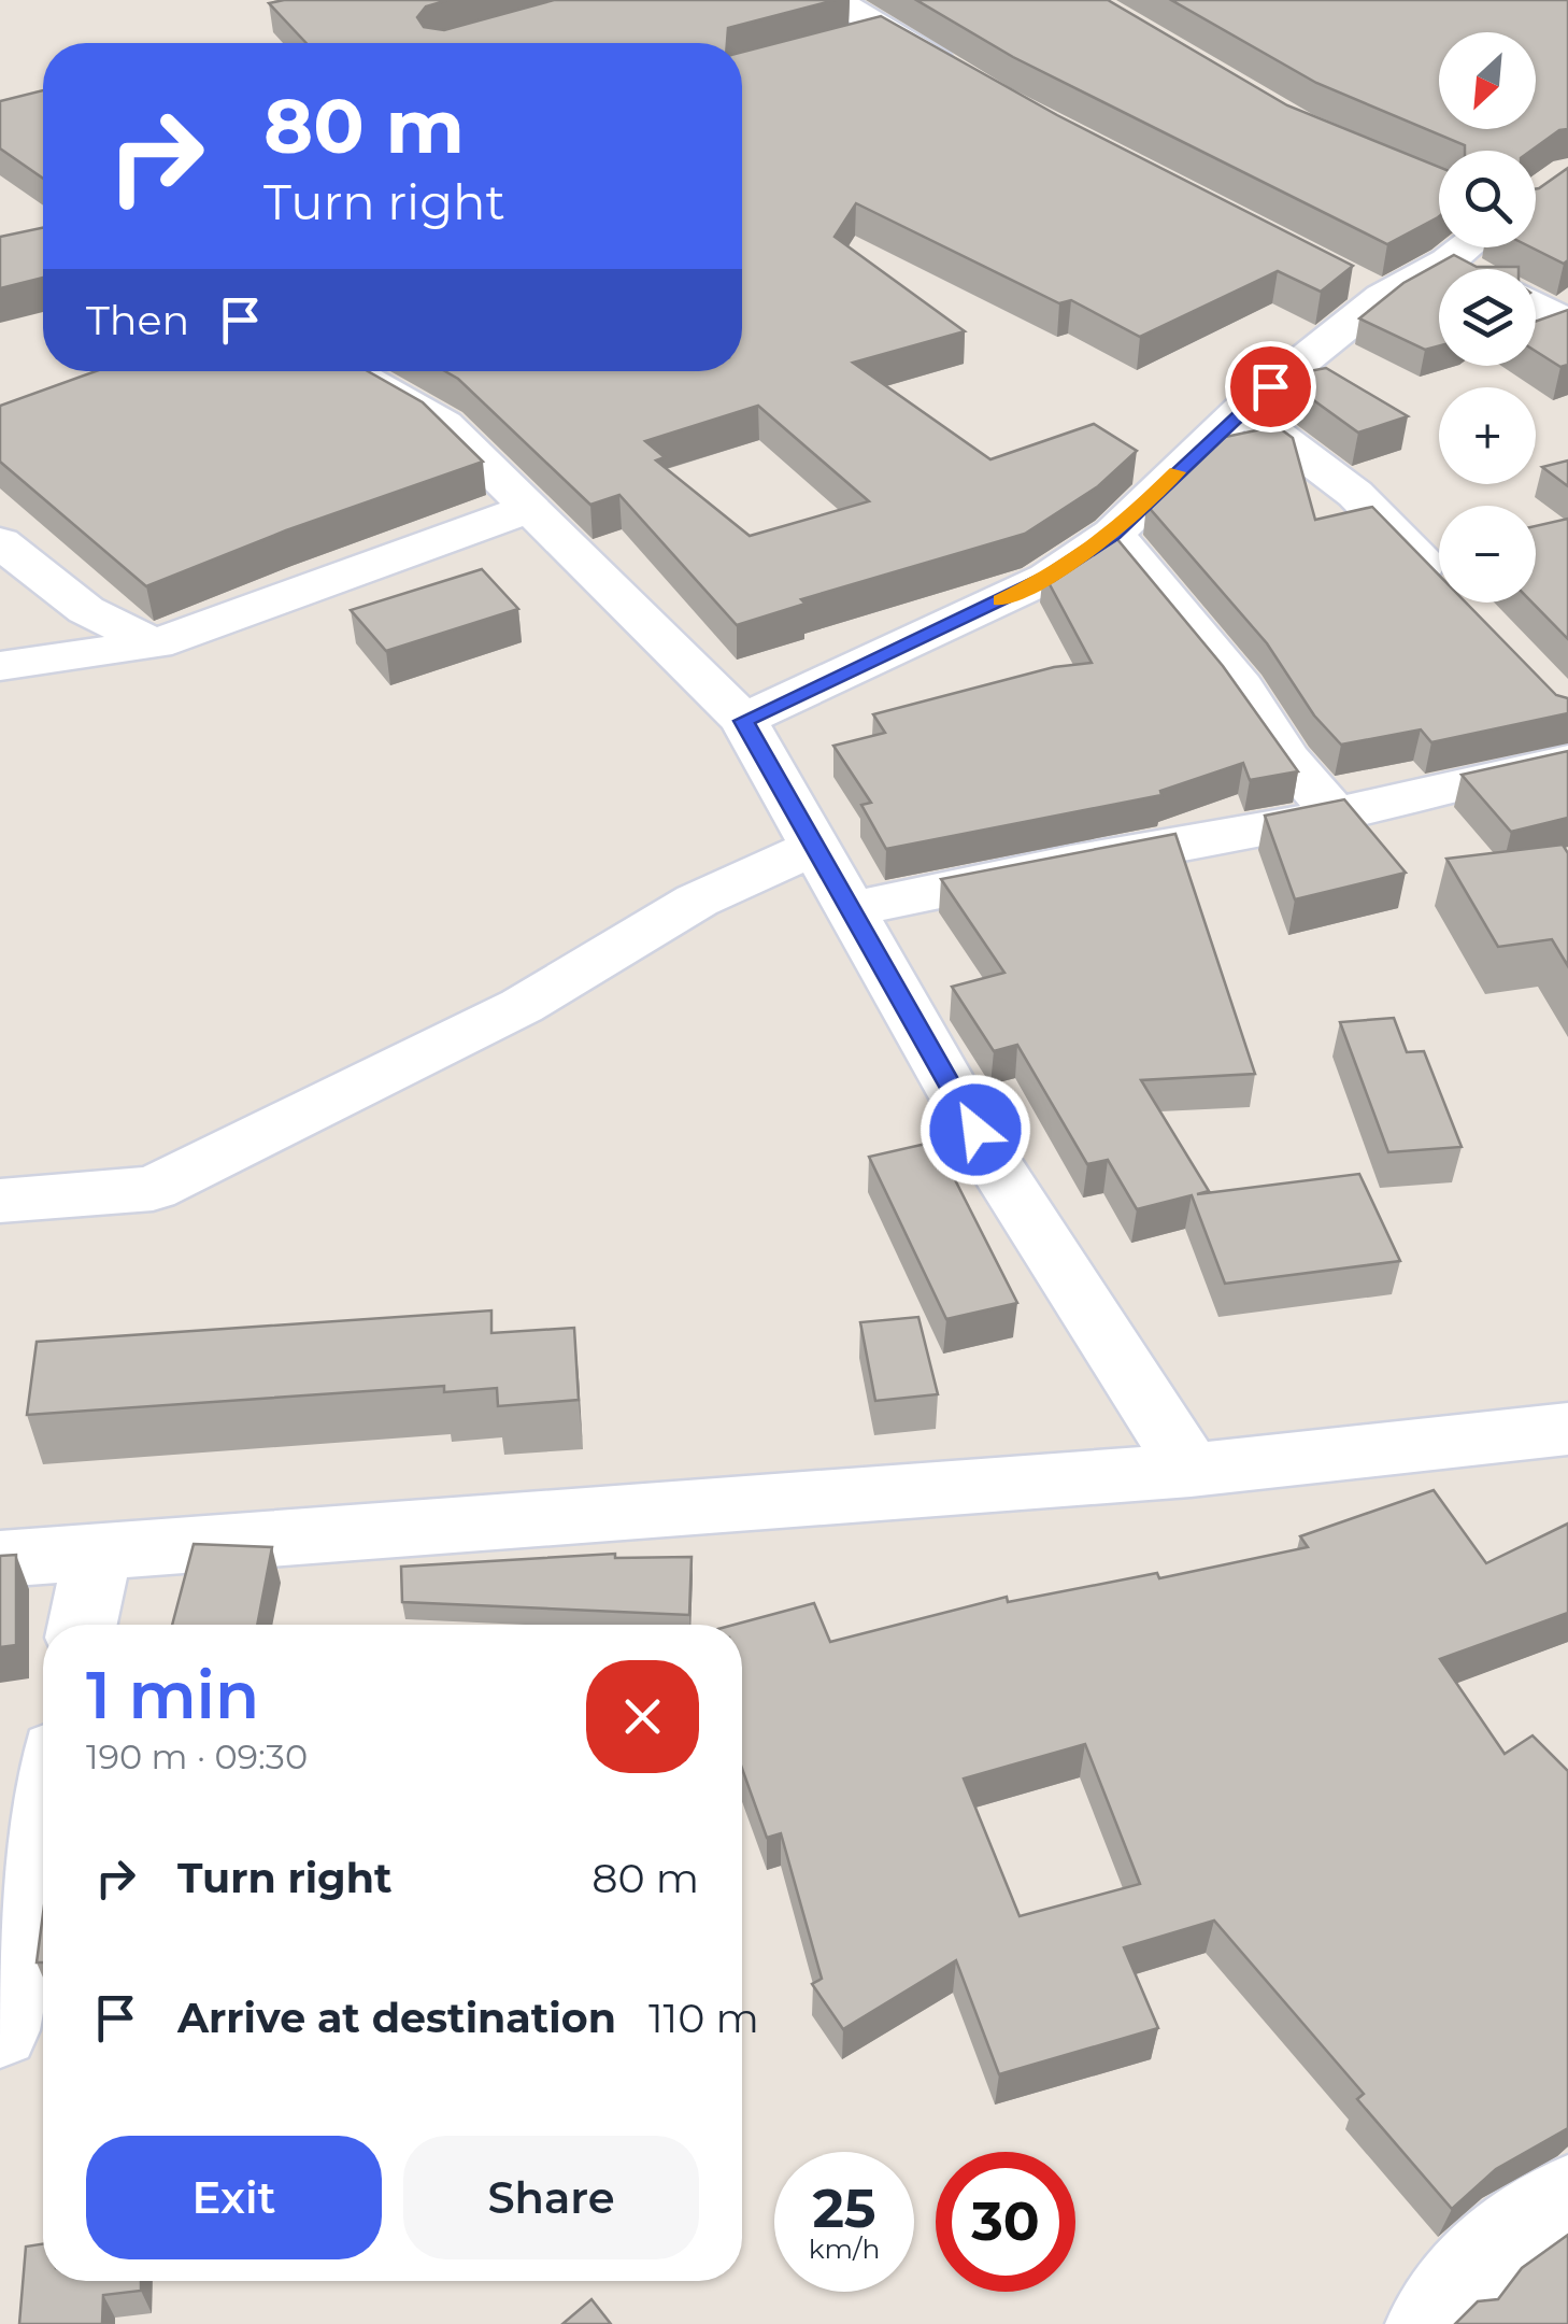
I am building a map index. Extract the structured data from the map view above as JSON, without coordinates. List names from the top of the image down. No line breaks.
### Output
{"north":"bottom left","page":{"map_buttons":["+","−"],"turn":["80 m","Turn right"],"then":"Then","heading":["1 min","190 m · 09:30"],"list":[{"name":"Turn right","value":"80 m"},{"name":"Arrive at destination","value":"110 m"}],"buttons":["Exit","Share"],"speed":"25 km/h","limit":"30"}}
